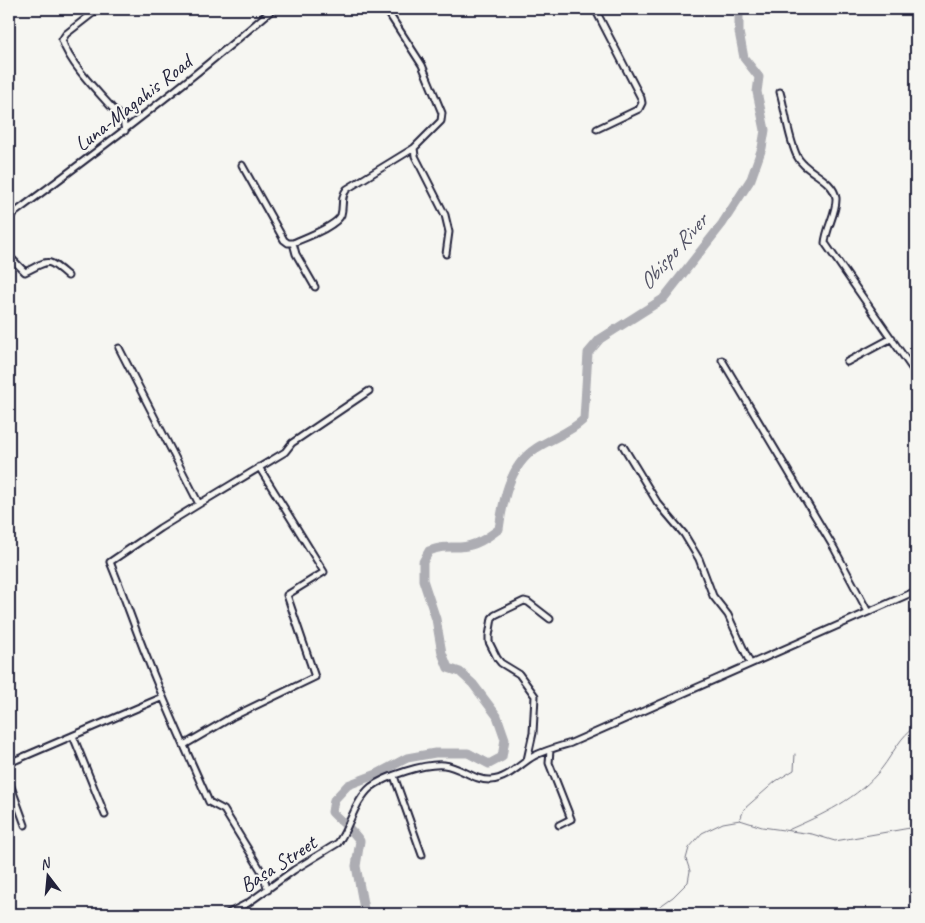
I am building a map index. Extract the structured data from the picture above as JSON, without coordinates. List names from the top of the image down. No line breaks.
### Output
{"streets":{"street":["Luna-Magahis Road","Basa Street"]},"water":["Obispo River"],"north":"top"}
